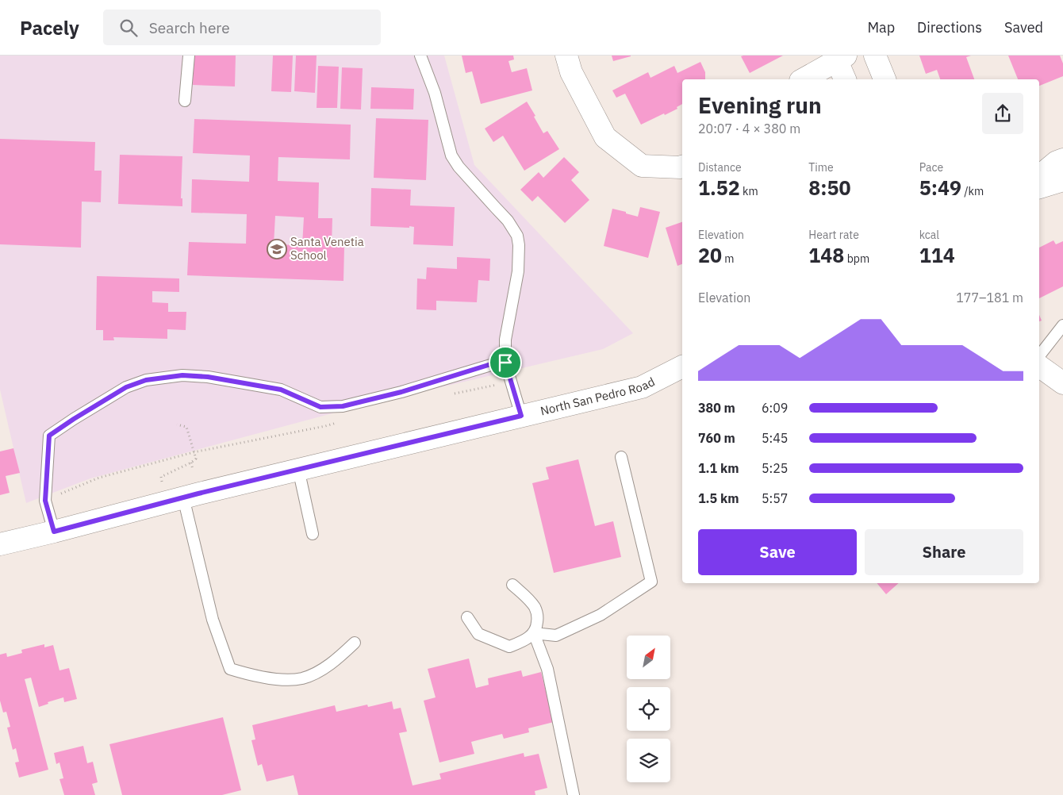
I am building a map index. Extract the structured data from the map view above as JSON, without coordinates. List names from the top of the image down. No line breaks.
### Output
{"streets":{"main road":["North San Pedro Road"]},"places":{"school or university":["Santa Venetia School"]},"north":"top right","page":{"header":"Pacely","search":"Search here","nav":["Map","Directions","Saved"],"heading":["Evening run","20:07 · 4 × 380 m"],"stats":[["Distance","1.52 km"],["Time","8:50"],["Pace","5:49 /km"],["Elevation","20 m"],["Heart rate","148 bpm"],["kcal","114"]],"chart":["Elevation","177–181 m"],"list":[{"name":"380 m","note":"6:09"},{"name":"760 m","note":"5:45"},{"name":"1.1 km","note":"5:25"},{"name":"1.5 km","note":"5:57"}],"buttons":["Save","Share"]}}
